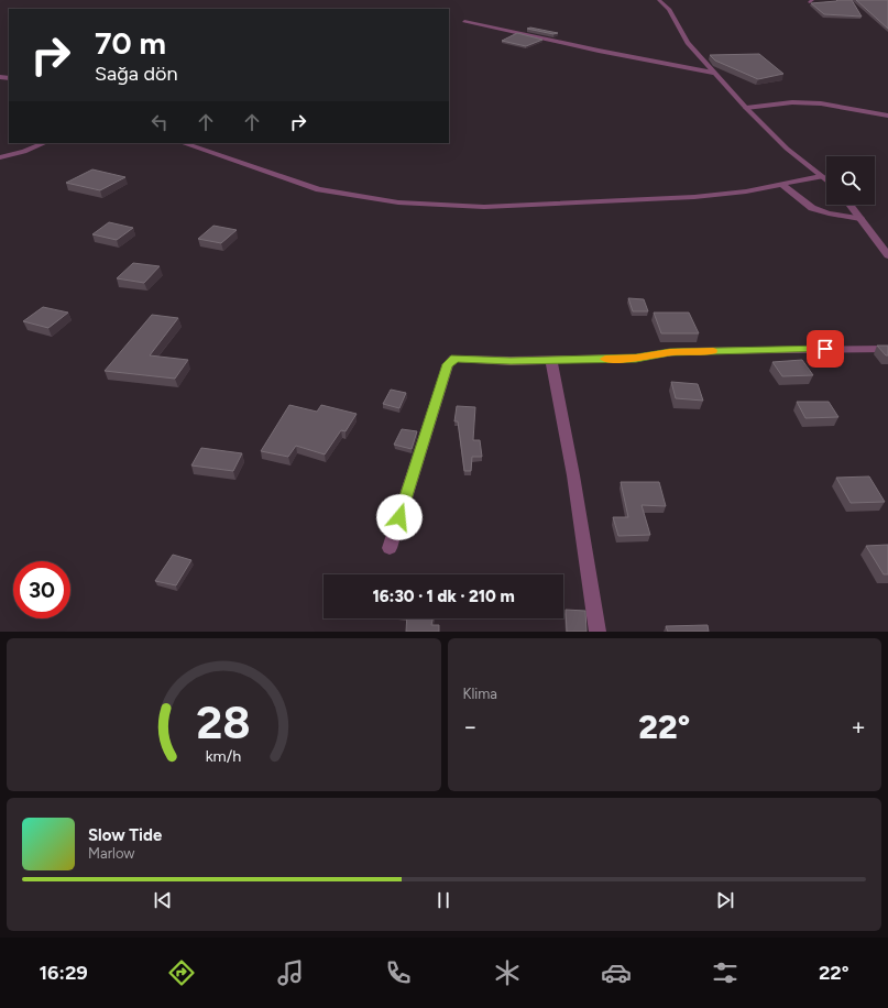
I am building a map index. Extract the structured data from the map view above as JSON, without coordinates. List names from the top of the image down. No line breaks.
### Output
{"page":{"turn":["70 m","Sağa dön"],"limit":"30","trip":"16:30 · 1 dk · 210 m","tile":"Klima","heat":["−","22°","+"],"song":["Slow Tide","Marlow"],"tabs":["16:29","22°"],"gauge":["28","km/h"]}}
